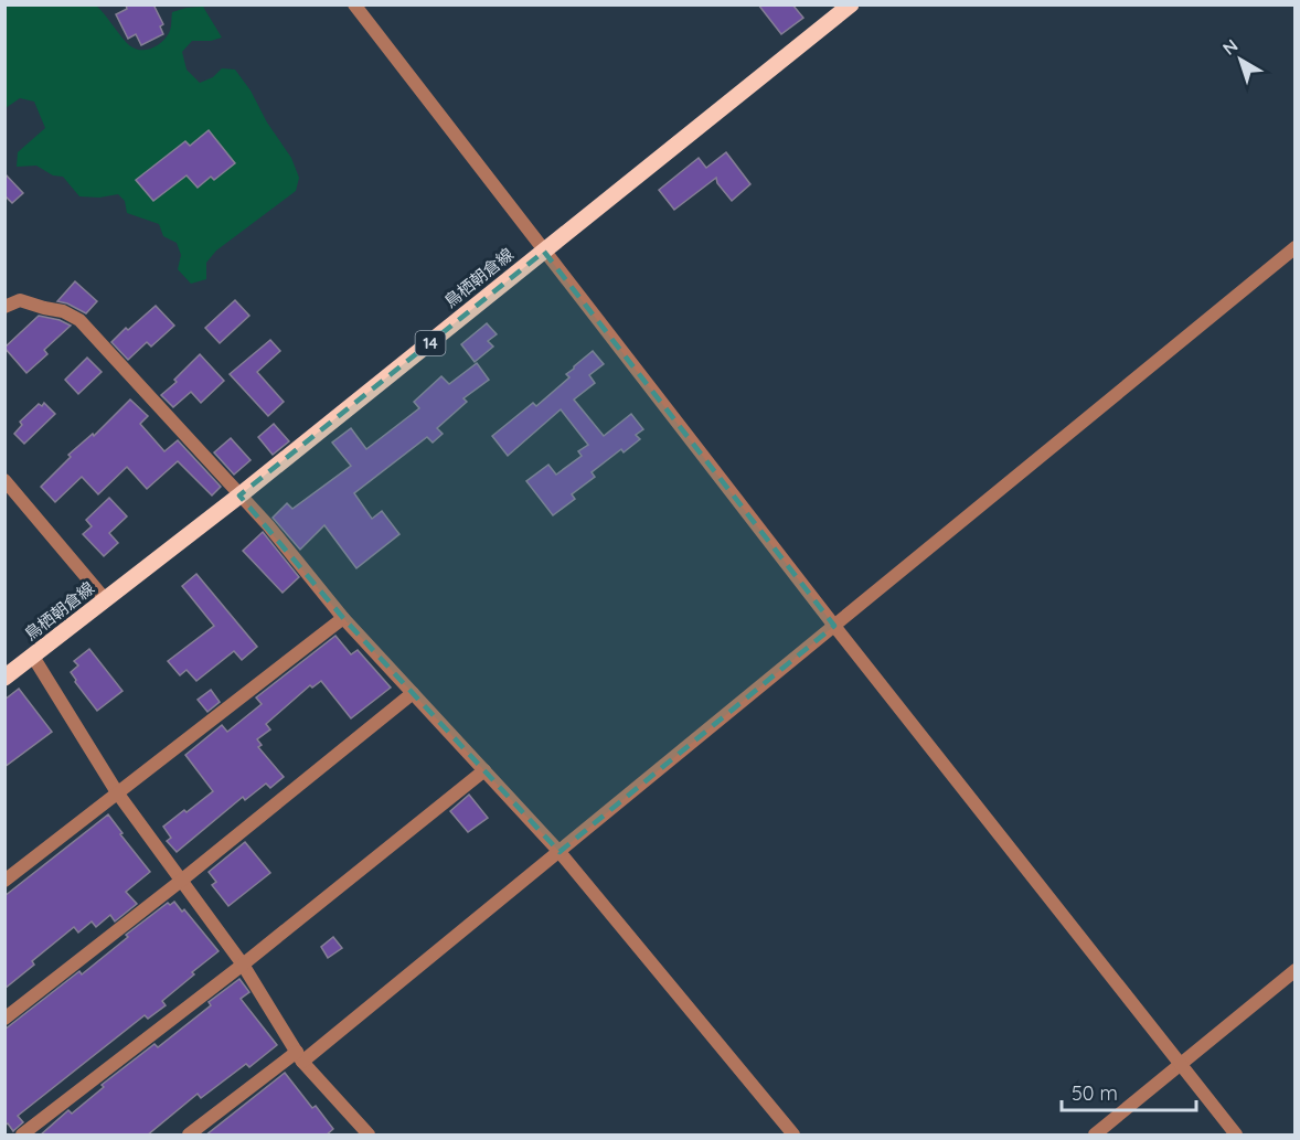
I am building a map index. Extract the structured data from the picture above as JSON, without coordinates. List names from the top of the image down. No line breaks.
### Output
{"streets":{"main road":["鳥栖朝倉線","14"]},"scale_bar":"50 m","north":"top left"}
